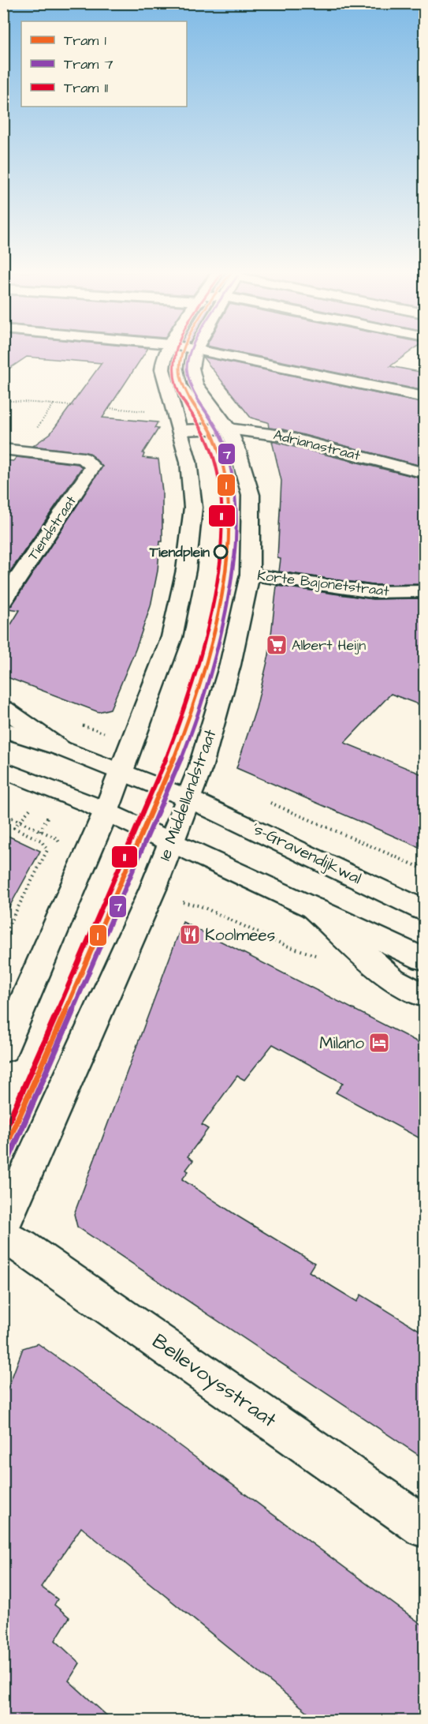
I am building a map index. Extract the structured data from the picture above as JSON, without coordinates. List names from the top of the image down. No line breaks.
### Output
{"streets":{"street":["Adrianastraat","Tiendstraat","Korte Bajonetstraat","1e Middellandstraat","'s-Gravendijkwal","Bellevoysstraat"]},"crossings":[["Adrianastraat","1e Middellandstraat"],["Korte Bajonetstraat","1e Middellandstraat"],["1e Middellandstraat","'s-Gravendijkwal"]],"places":{"other":["Tiendplein"],"supermarket":["Albert Heijn"],"restaurant":["Koolmees"],"hotel":["Milano"]},"lines":["tram line 1","tram line 7","tram line 11"],"legend":["Tram 1","Tram 7","Tram 11"]}
